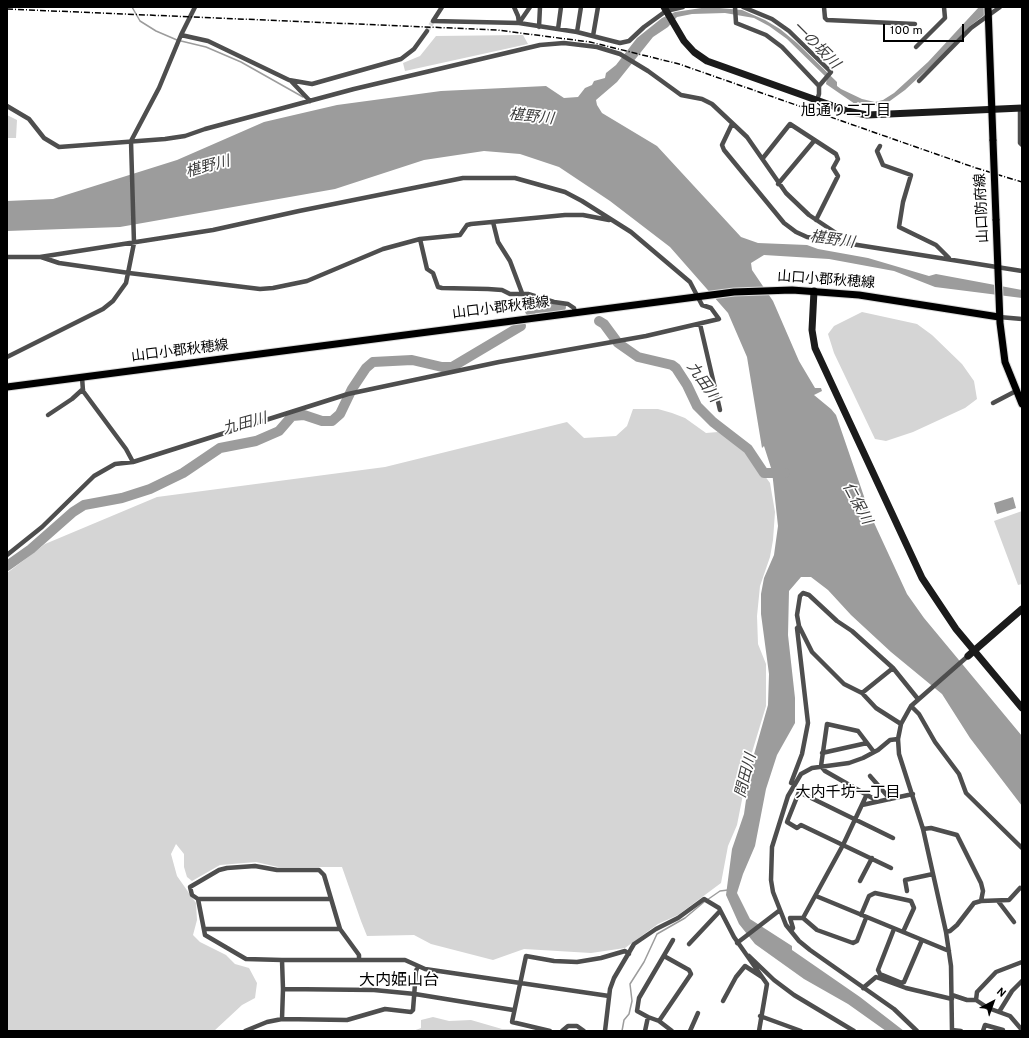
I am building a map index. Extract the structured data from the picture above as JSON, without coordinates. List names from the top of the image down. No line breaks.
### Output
{"streets":{"main road":["山口防府線","山口小郡秋穂線"]},"crossings":[["山口防府線","山口小郡秋穂線"]],"districts":["旭通り二丁目","大内千坊一丁目","大内姫山台"],"water":["一の坂川","椹野川","九田川","仁保川","問田川"],"scale_bar":"100 m","north":"top right"}
